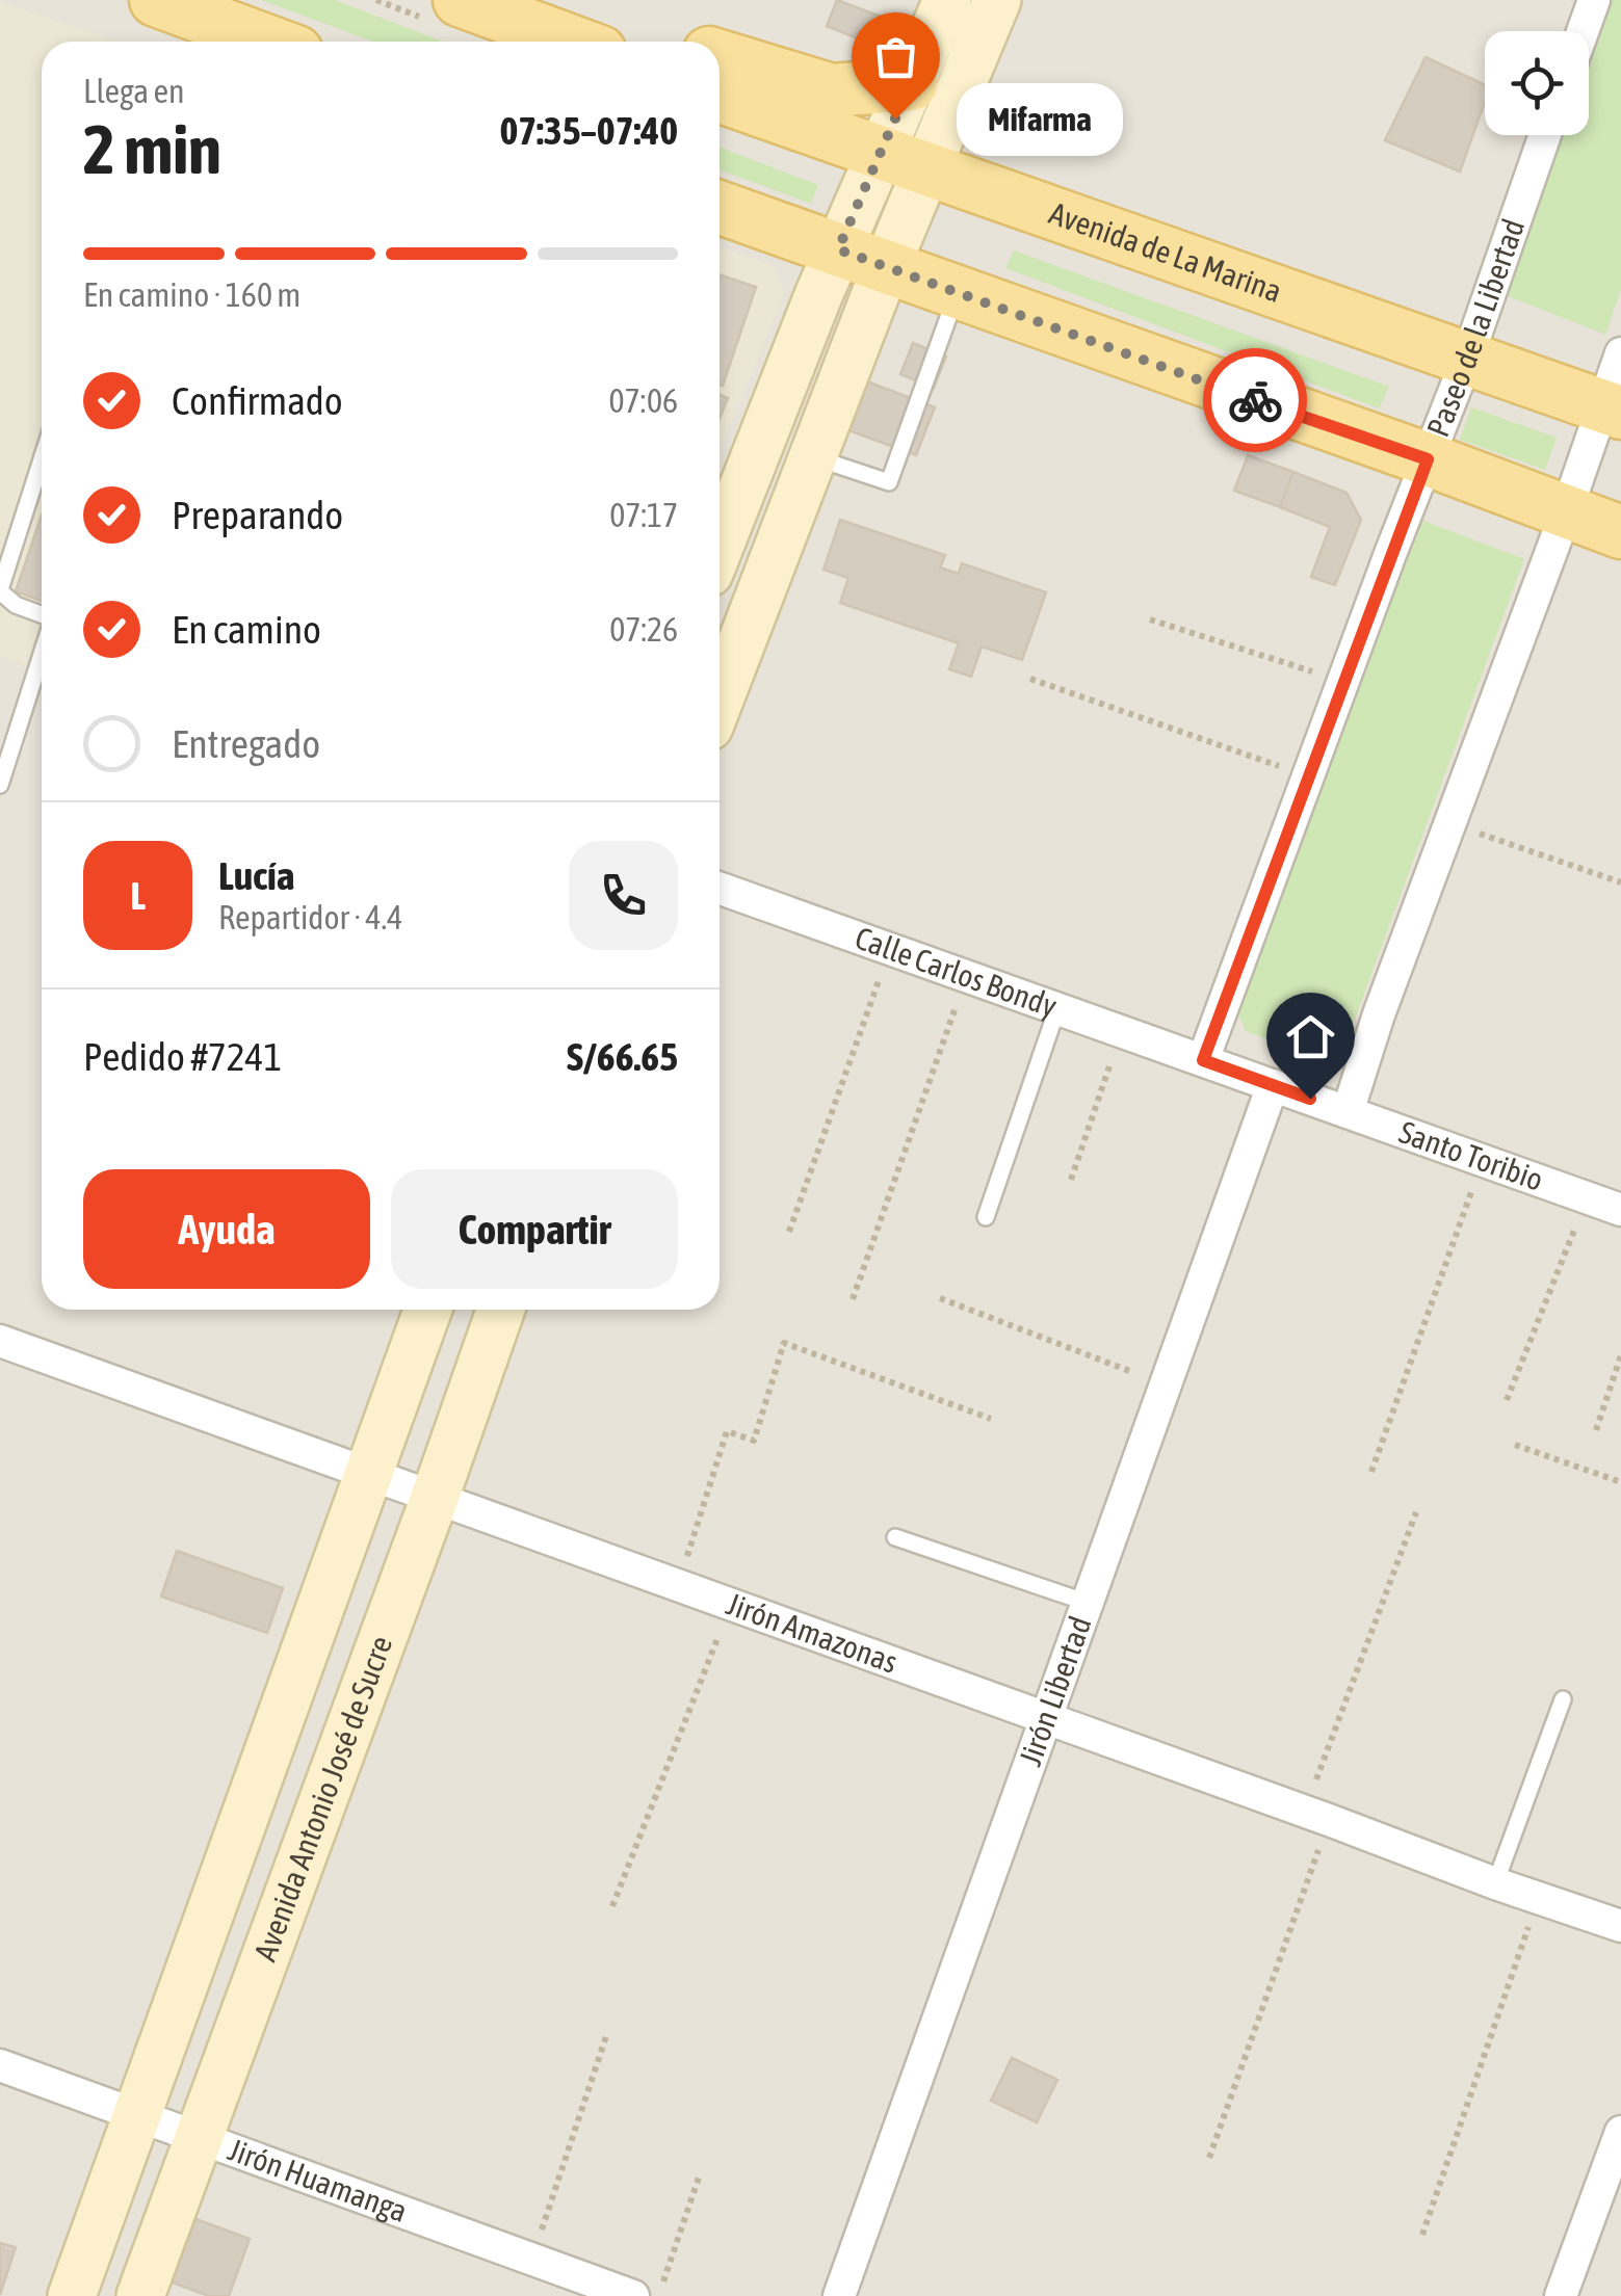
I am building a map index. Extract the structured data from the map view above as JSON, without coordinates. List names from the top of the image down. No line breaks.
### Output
{"streets":{"main road":["Avenida de La Marina","Avenida Antonio José de Sucre"],"street":["Paseo de la Libertad","Calle Carlos Bondy","Santo Toribio","Jirón Amazonas","Jirón Libertad","Jirón Huamanga"]},"crossings":[["Avenida de La Marina","Paseo de la Libertad"],["Paseo de la Libertad","Calle Carlos Bondy"],["Paseo de la Libertad","Santo Toribio"],["Calle Carlos Bondy","Santo Toribio"],["Santo Toribio","Jirón Libertad"],["Jirón Amazonas","Jirón Libertad"],["Jirón Amazonas","Avenida Antonio José de Sucre"],["Avenida Antonio José de Sucre","Jirón Huamanga"]],"places":["Mifarma"],"page":{"heading":["2 min","Llega en","07:35–07:40"],"panel":["Lucía","Repartidor · 4.4","Pedido #7241","S/66.65"],"bubble":"Mifarma","bar":"En camino · 160 m","list":[["Confirmado","07:06"],["Preparando","07:17"],["En camino","07:26"],"Entregado"],"round":"L","buttons":["Ayuda","Compartir"]}}
